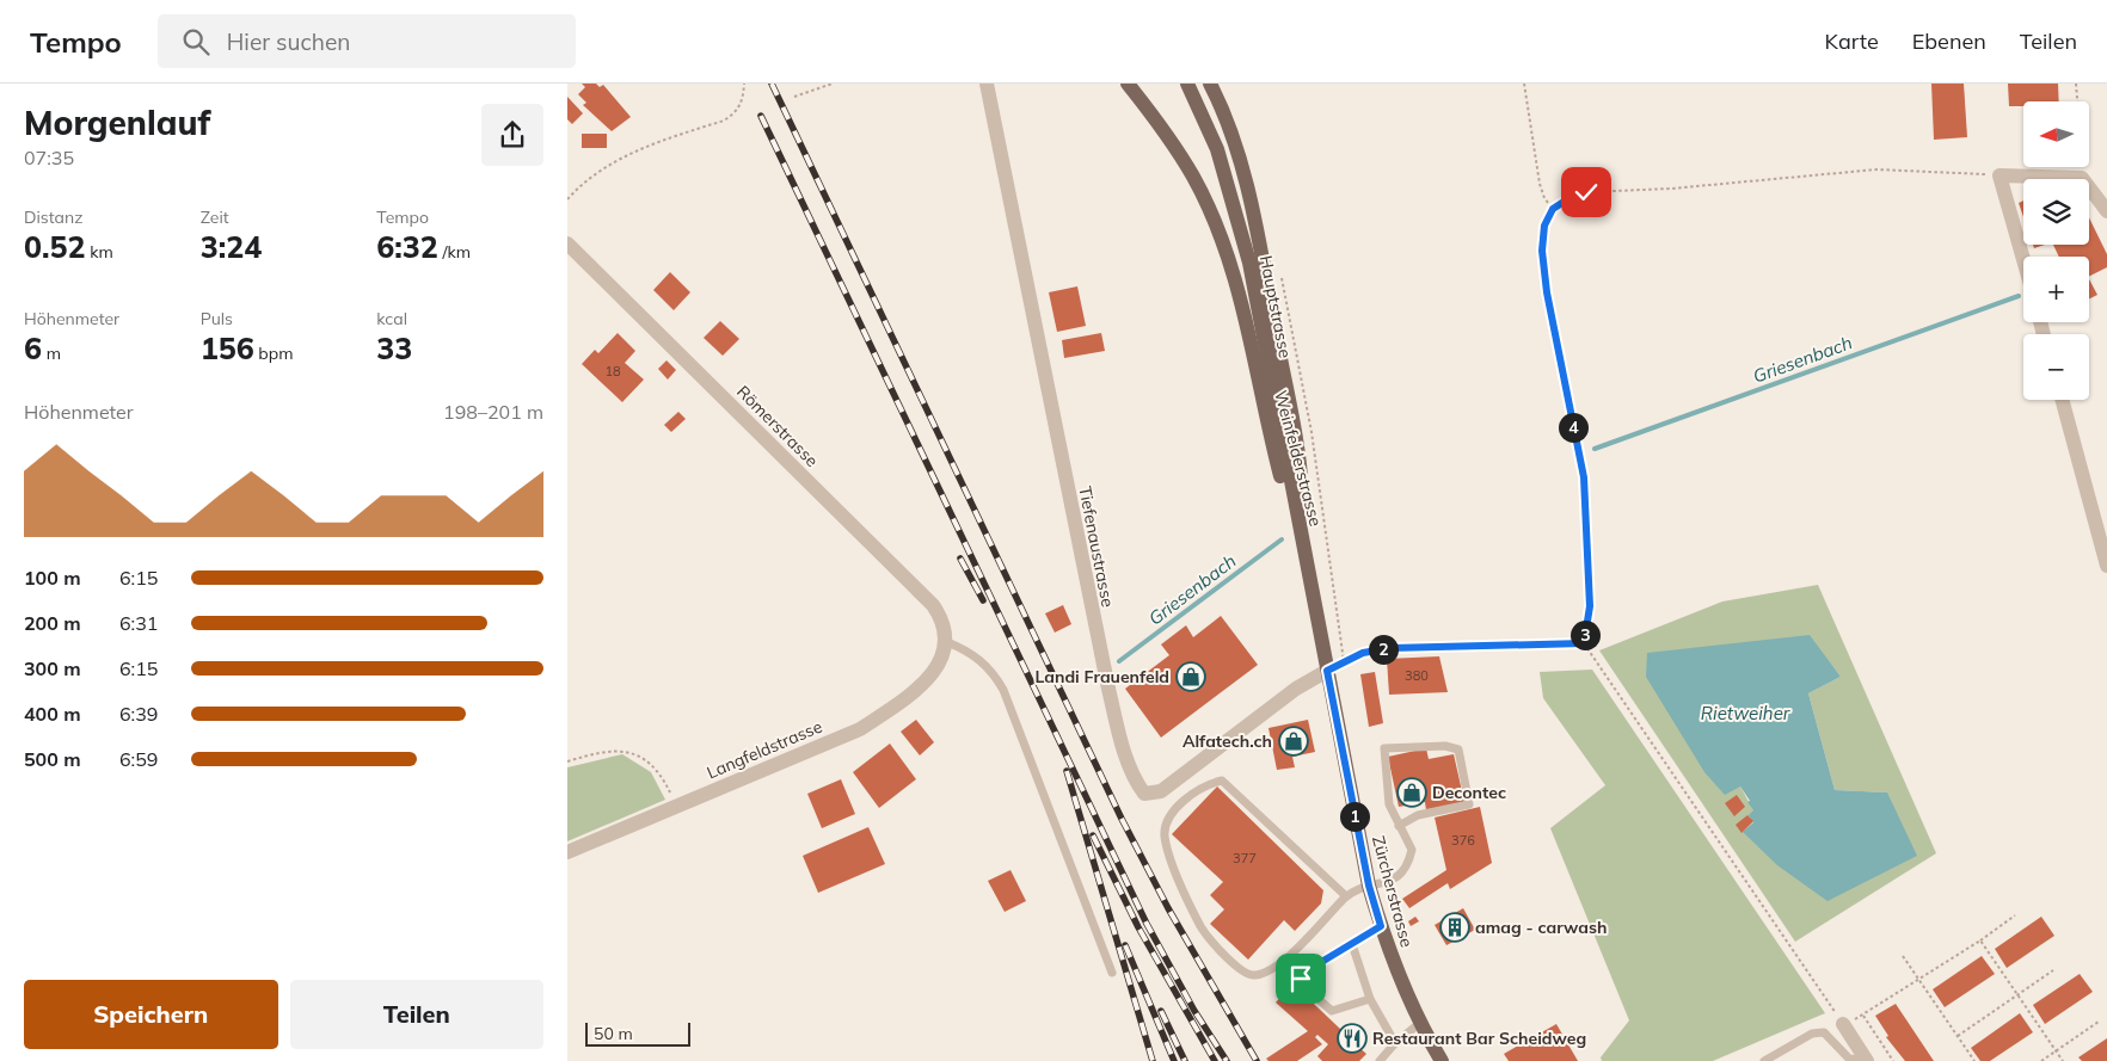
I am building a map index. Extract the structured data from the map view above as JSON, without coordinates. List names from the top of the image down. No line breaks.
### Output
{"streets":{"main road":["Hauptstrasse","Weinfelderstrasse","Zürcherstrasse"],"street":["Römerstrasse","Tiefenaustrasse","Langfeldstrasse"]},"crossings":[["Hauptstrasse","Weinfelderstrasse"],["Hauptstrasse","Zürcherstrasse"],["Römerstrasse","Langfeldstrasse"],["Weinfelderstrasse","Zürcherstrasse"],["Tiefenaustrasse","Zürcherstrasse"]],"water":["Griesenbach","Rietweiher"],"places":{"shop":["Landi Frauenfeld","Alfatech.ch","Decontec"],"building":["amag - carwash"],"restaurant":["Restaurant Bar Scheidweg"]},"house_numbers":["18","380","376","377"],"scale_bar":"50 m","north":"left","page":{"header":"Tempo","search":"Hier suchen","nav":["Karte","Ebenen","Teilen"],"heading":["Morgenlauf","07:35"],"map_buttons":["+","−"],"stats":[["Distanz","0.52 km"],["Zeit","3:24"],["Tempo","6:32 /km"],["Höhenmeter","6 m"],["Puls","156 bpm"],["kcal","33"]],"chart":["Höhenmeter","198–201 m"],"pins":["4","3","2","1"],"list":[{"name":"100 m","note":"6:15"},{"name":"200 m","note":"6:31"},{"name":"300 m","note":"6:15"},{"name":"400 m","note":"6:39"},{"name":"500 m","note":"6:59"}],"buttons":["Speichern","Teilen"],"scale":"50 m"}}
